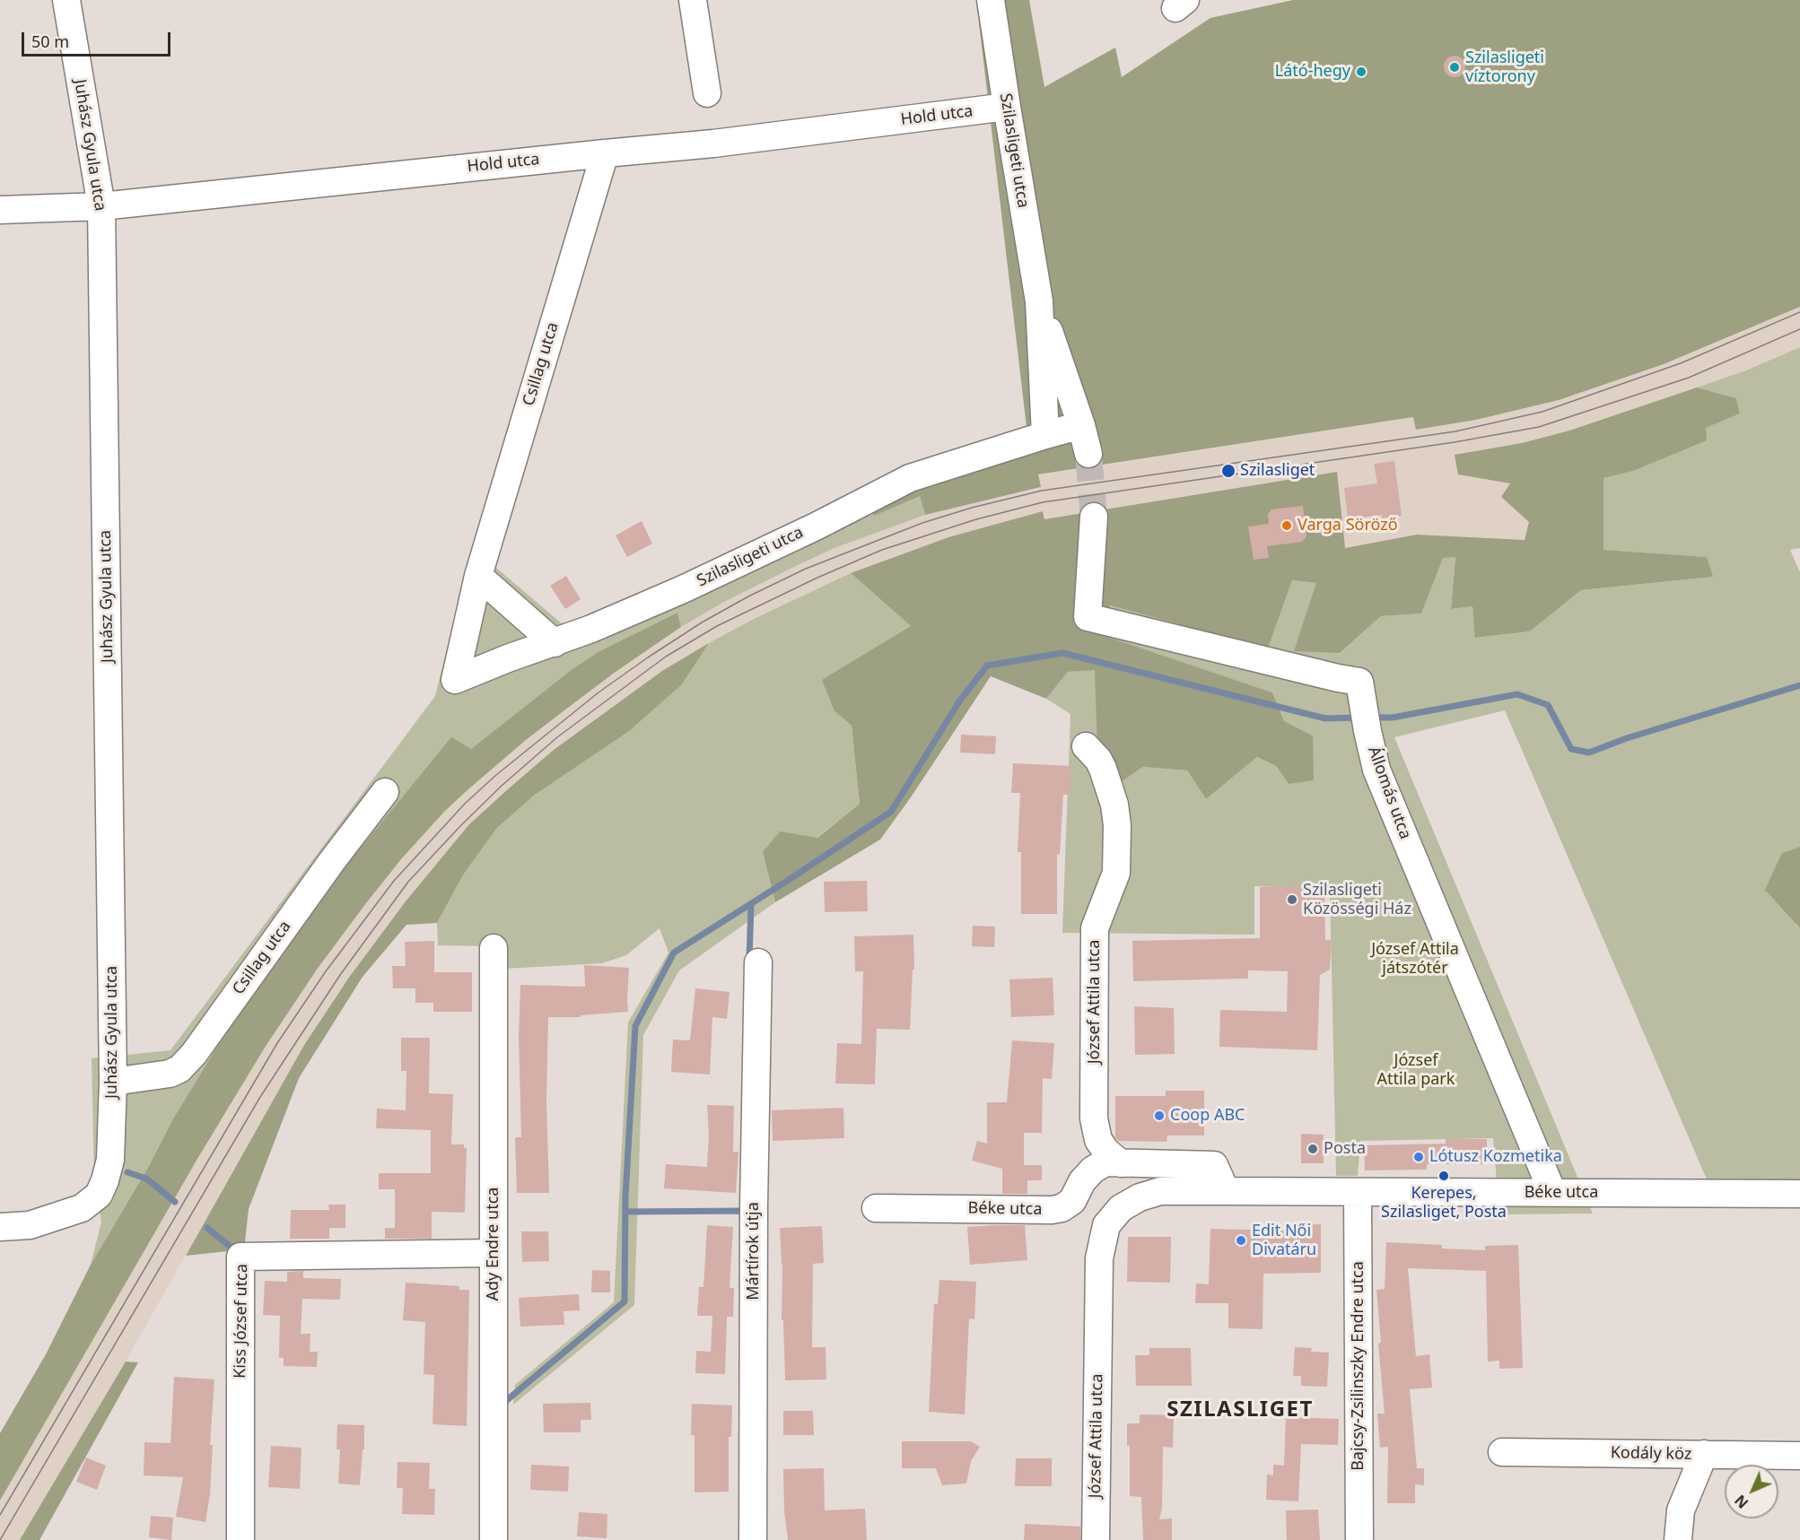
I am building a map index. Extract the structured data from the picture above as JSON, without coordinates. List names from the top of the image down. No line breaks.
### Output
{"streets":{"street":["Hold utca","Juhász Gyula utca","Szilasligeti utca","Csillag utca","Állomás utca","József Attila utca","Béke utca","Ady Endre utca","Mártírok útja","Kiss József utca","Bajcsy-Zsilinszky Endre utca","Kodály köz"]},"crossings":[["Hold utca","Juhász Gyula utca"],["Hold utca","Szilasligeti utca"],["Hold utca","Csillag utca"],["Juhász Gyula utca","Csillag utca"],["Szilasligeti utca","Csillag utca"],["Állomás utca","Béke utca"],["József Attila utca","Béke utca"],["Béke utca","Bajcsy-Zsilinszky Endre utca"],["Ady Endre utca","Kiss József utca"]],"districts":["SZILASLIGET"],"parks":["József Attila játszótér","József Attila park"],"places":["Szilasligeti víztorony","Látó-hegy","Szilasliget","Varga Söröző","Szilasligeti Közösségi Ház","Coop ABC","Posta","Lótusz Kozmetika","Kerepes, Szilasliget, Posta","Edit Női Divatáru"],"scale_bar":"50 m","north":"bottom left"}
